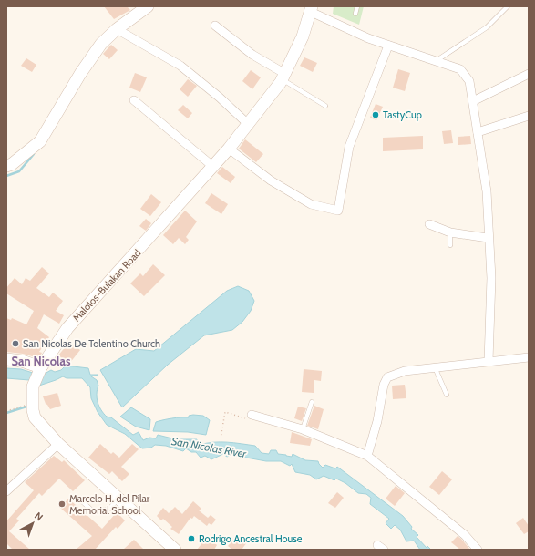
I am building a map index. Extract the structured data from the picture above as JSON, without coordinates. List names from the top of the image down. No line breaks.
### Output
{"streets":{"main road":["Malolos-Bulakan Road"]},"districts":["San Nicolas"],"water":["San Nicolas River"],"places":["TastyCup","San Nicolas De Tolentino Church","Marcelo H. del Pilar Memorial School","Rodrigo Ancestral House"],"north":"top right"}
